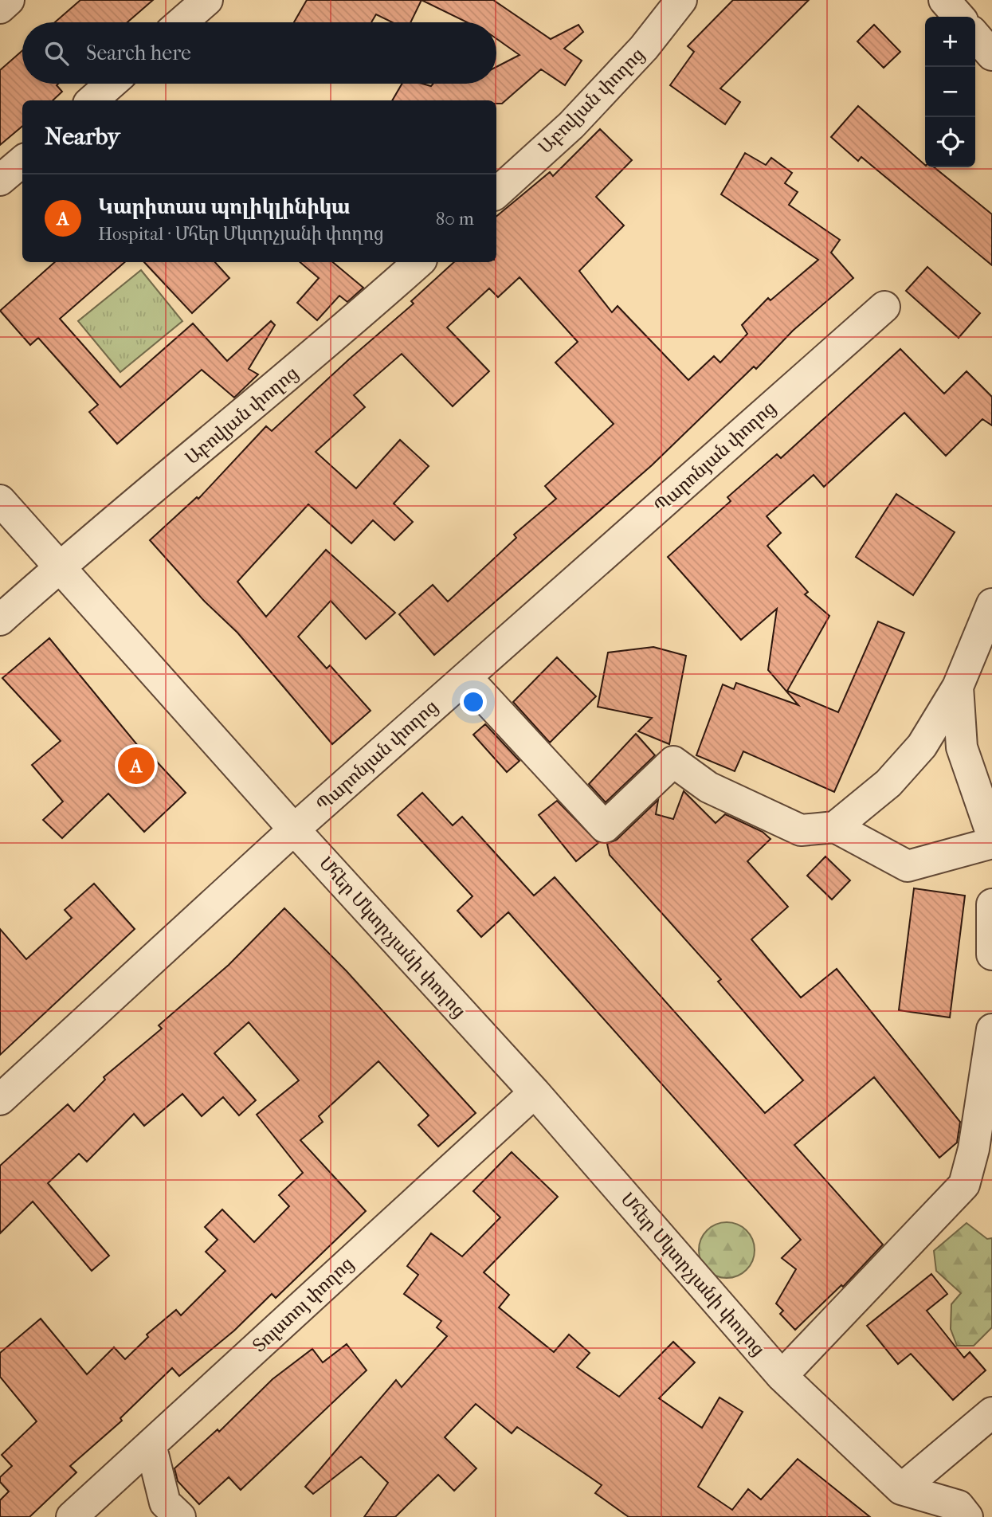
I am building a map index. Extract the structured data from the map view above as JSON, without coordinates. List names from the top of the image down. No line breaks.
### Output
{"streets":{"street":["Աբովյան փողոց","Պարոնյան փողոց","Մհեր Մկտրչյանի փողոց","Տոլստոյ փողոց"]},"crossings":[["Աբովյան փողոց","Մհեր Մկտրչյանի փողոց"],["Պարոնյան փողոց","Մհեր Մկտրչյանի փողոց"],["Մհեր Մկտրչյանի փողոց","Տոլստոյ փողոց"]],"page":{"map_buttons":["+","−"],"search":"Search here","heading":"Nearby","list":[{"mark":"A","name":"Կարիտաս պոլիկլինիկա","note":"Hospital · Մհեր Մկտրչյանի փողոց","value":"80 m"}],"pins":"A"}}
